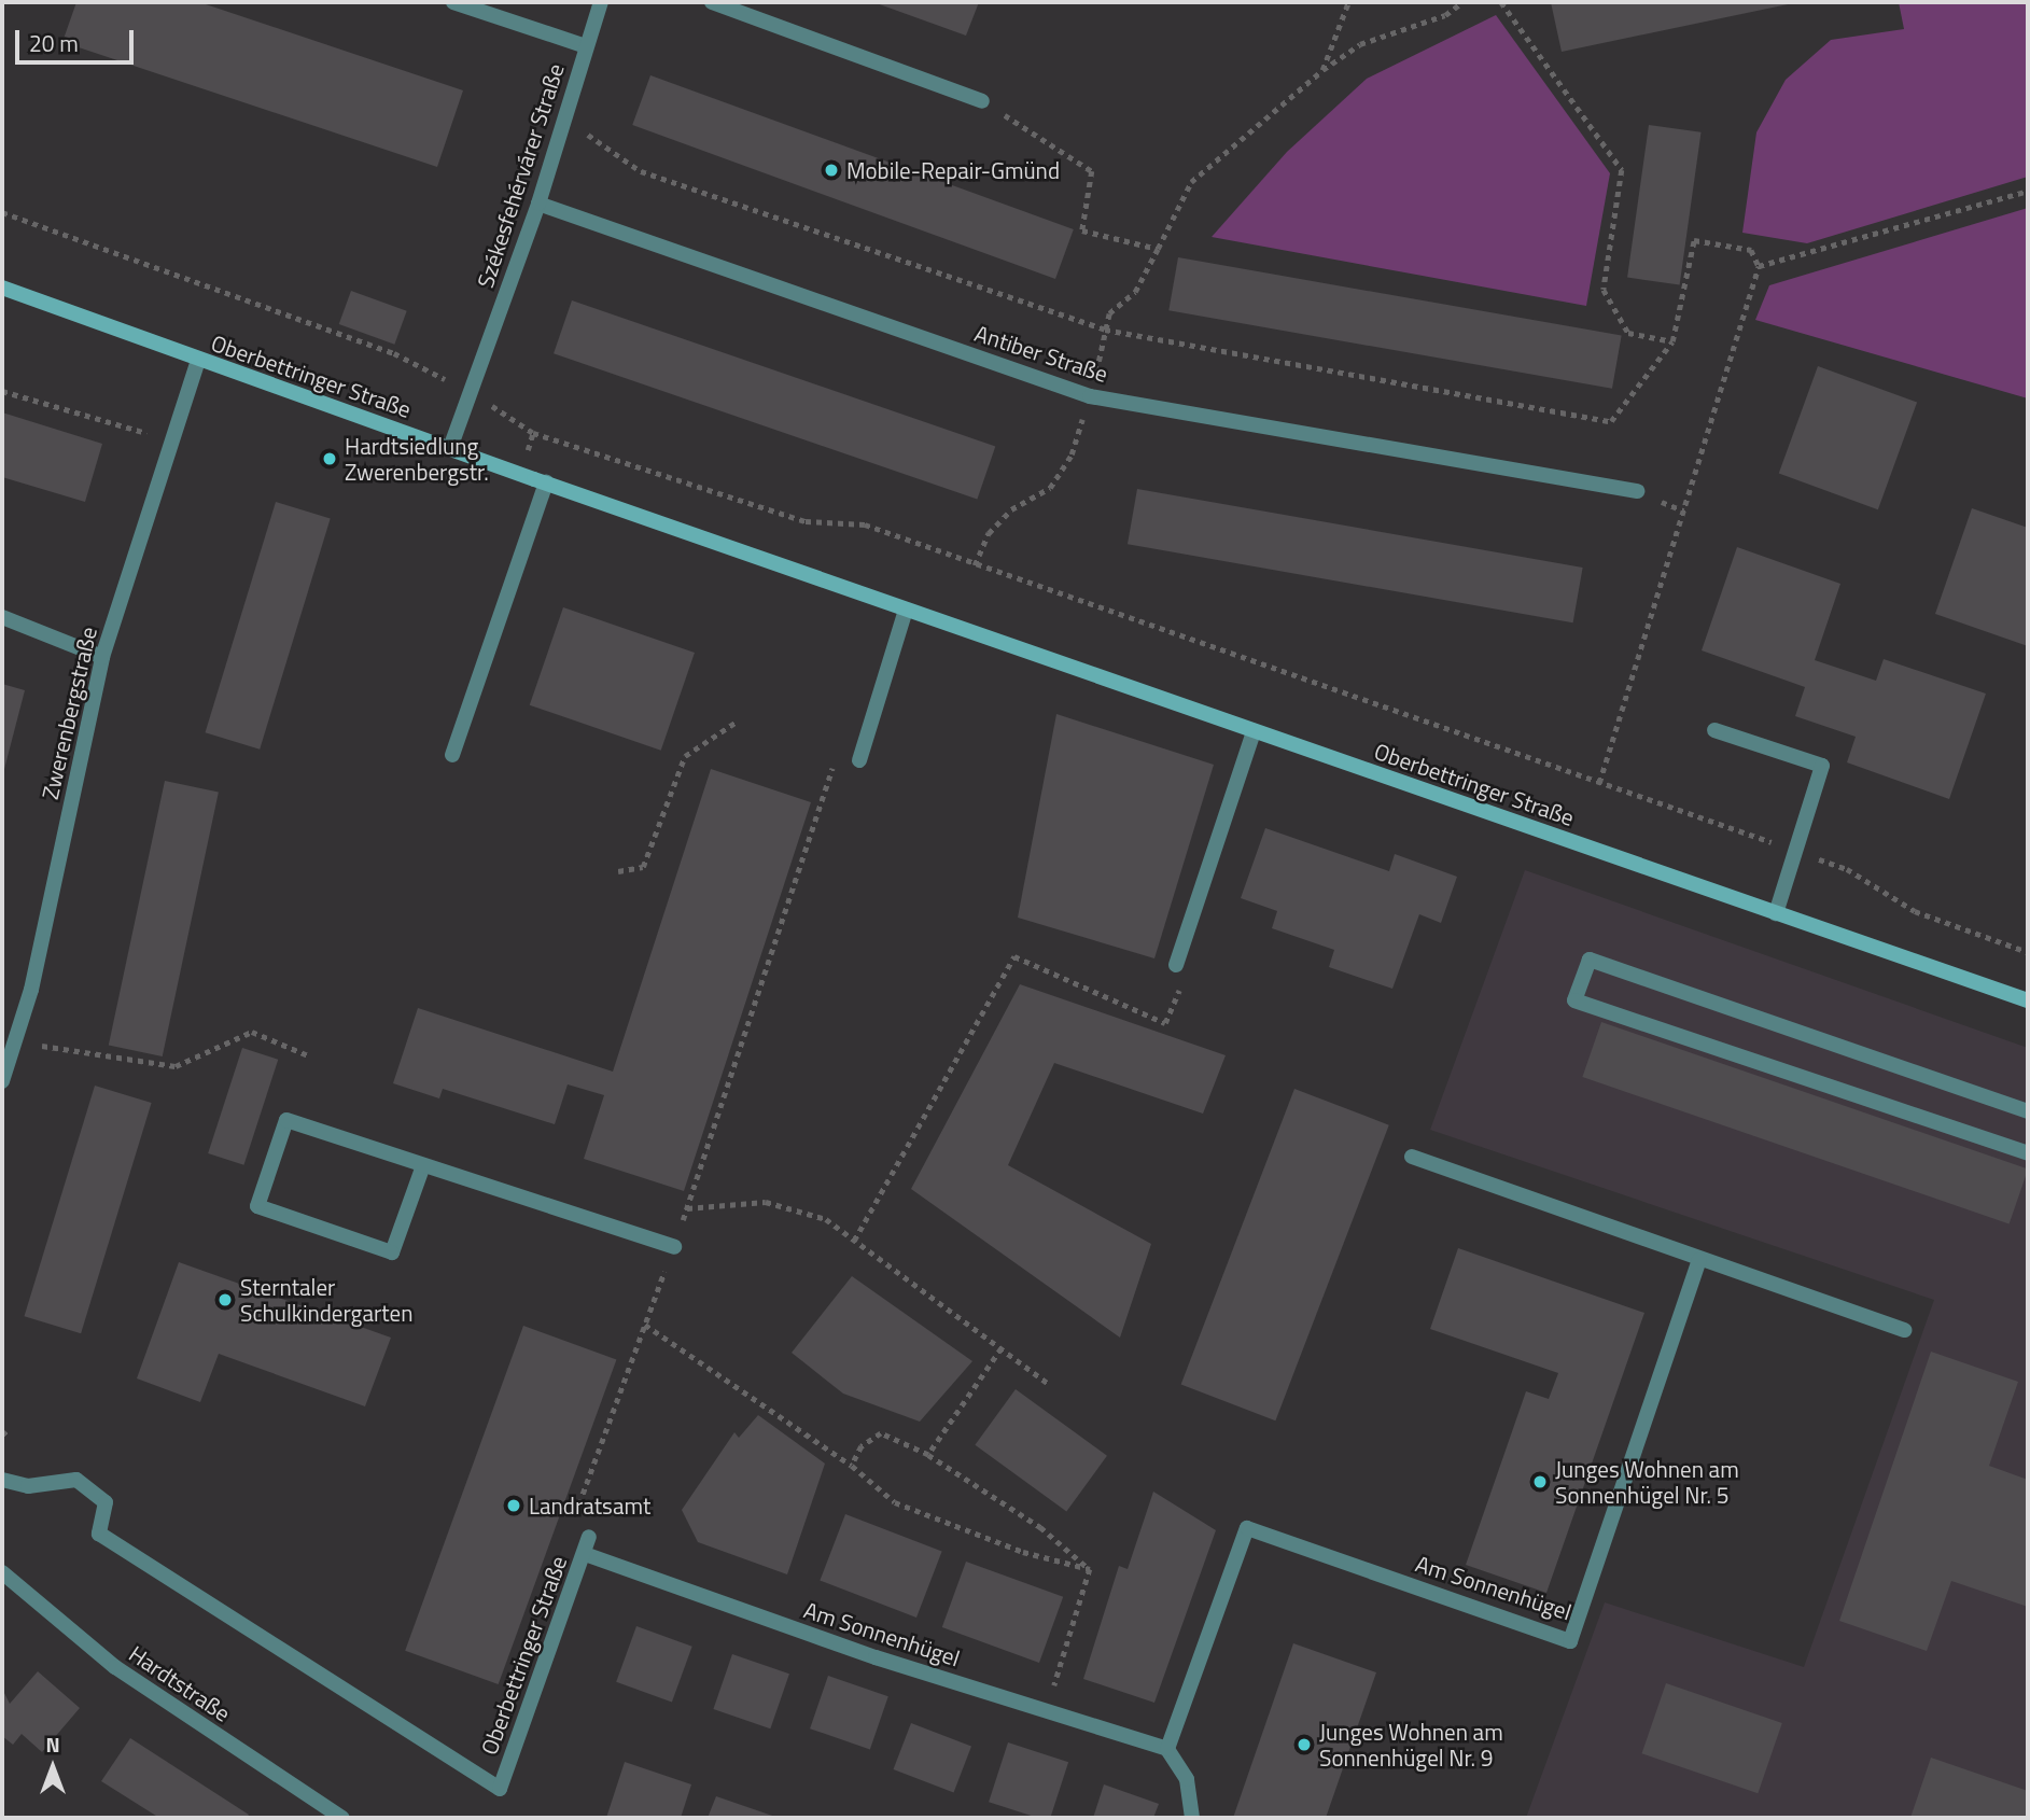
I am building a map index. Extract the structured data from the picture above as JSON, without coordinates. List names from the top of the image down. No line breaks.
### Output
{"streets":{"street":["Székesfehérvárer Straße","Antiber Straße","Oberbettringer Straße","Zwerenbergstraße","Am Sonnenhügel","Hardtstraße"]},"crossings":[["Székesfehérvárer Straße","Antiber Straße"],["Székesfehérvárer Straße","Oberbettringer Straße"],["Oberbettringer Straße","Zwerenbergstraße"],["Oberbettringer Straße","Am Sonnenhügel"]],"places":["Mobile-Repair-Gmünd","Hardtsiedlung Zwerenbergstr.","Sterntaler Schulkindergarten","Junges Wohnen am Sonnenhügel Nr. 5","Landratsamt","Junges Wohnen am Sonnenhügel Nr. 9"],"scale_bar":"20 m","north":"top"}
